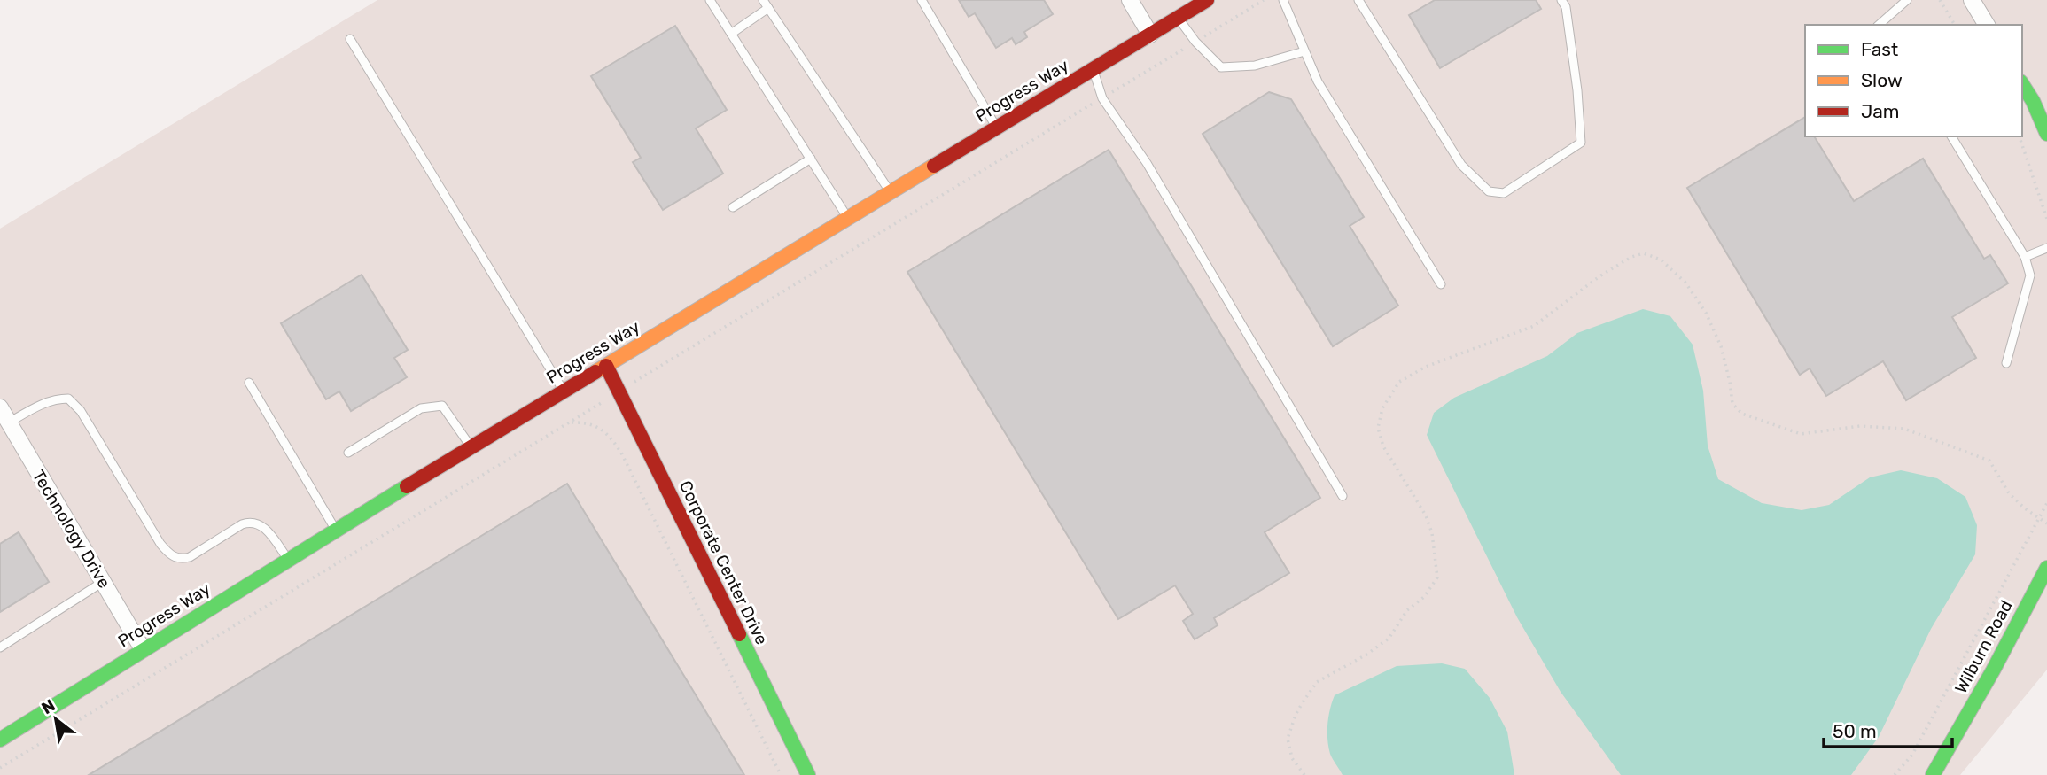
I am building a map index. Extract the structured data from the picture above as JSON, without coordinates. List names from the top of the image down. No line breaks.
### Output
{"streets":{"street":["Progress Way","Technology Drive","Corporate Center Drive","Wilburn Road"]},"crossings":[["Progress Way","Technology Drive"],["Progress Way","Corporate Center Drive"]],"legend":["Fast","Slow","Jam"],"scale_bar":"50 m","north":"top left"}
